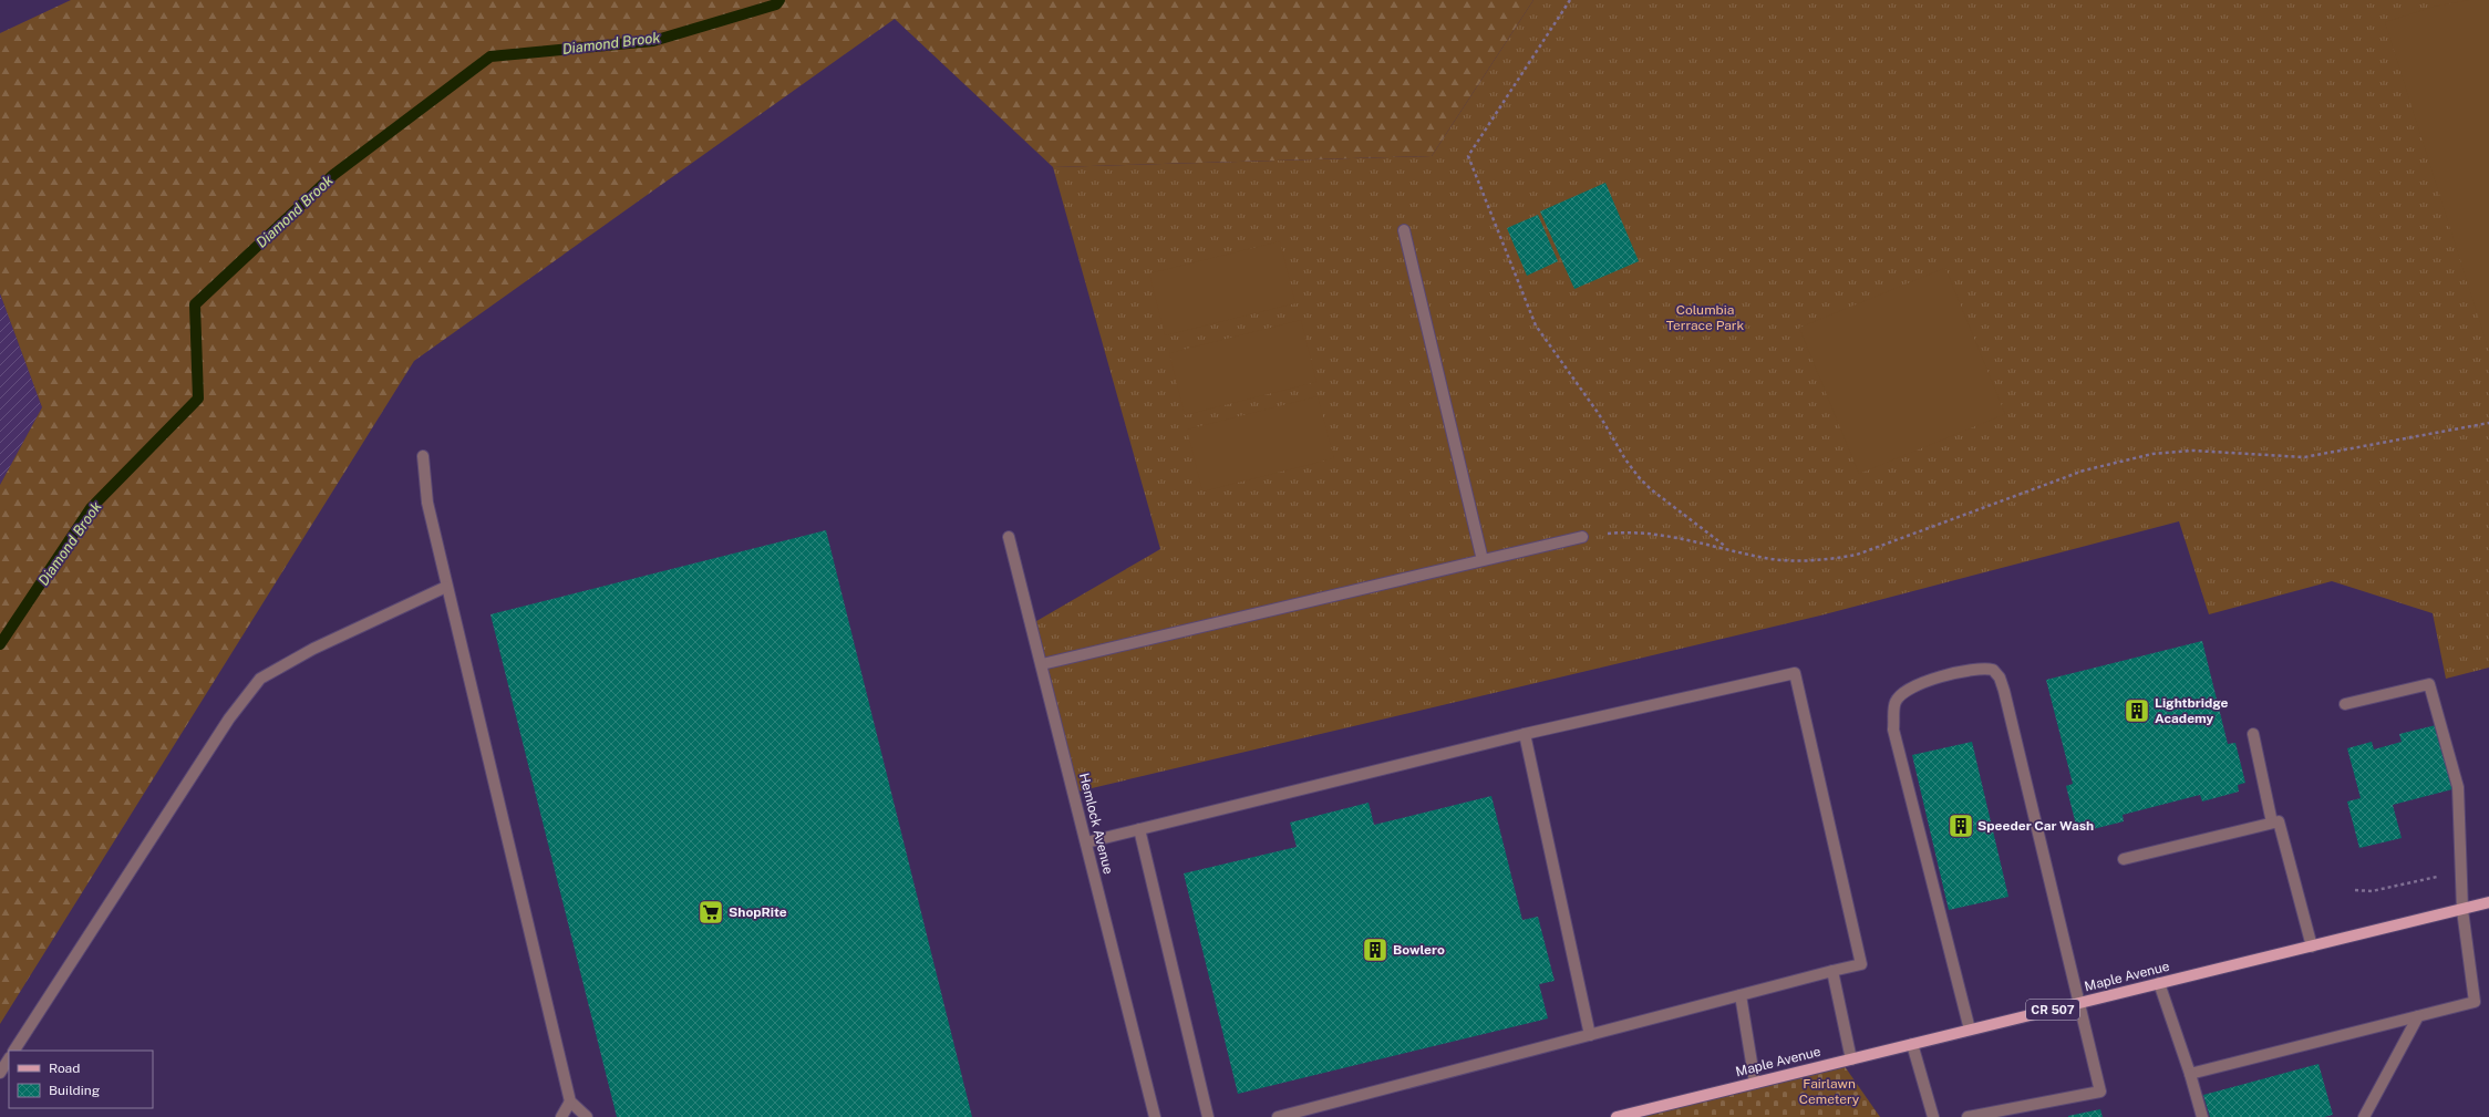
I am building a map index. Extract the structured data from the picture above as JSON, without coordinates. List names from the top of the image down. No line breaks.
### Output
{"streets":{"main road":["Maple Avenue","CR 507"],"street":["Hemlock Avenue"]},"water":["Diamond Brook"],"parks":["Columbia Terrace Park","Fairlawn Cemetery"],"places":{"building":["Lightbridge Academy","Speeder Car Wash","Bowlero"],"supermarket":["ShopRite"]},"legend":["Road","Building"]}
